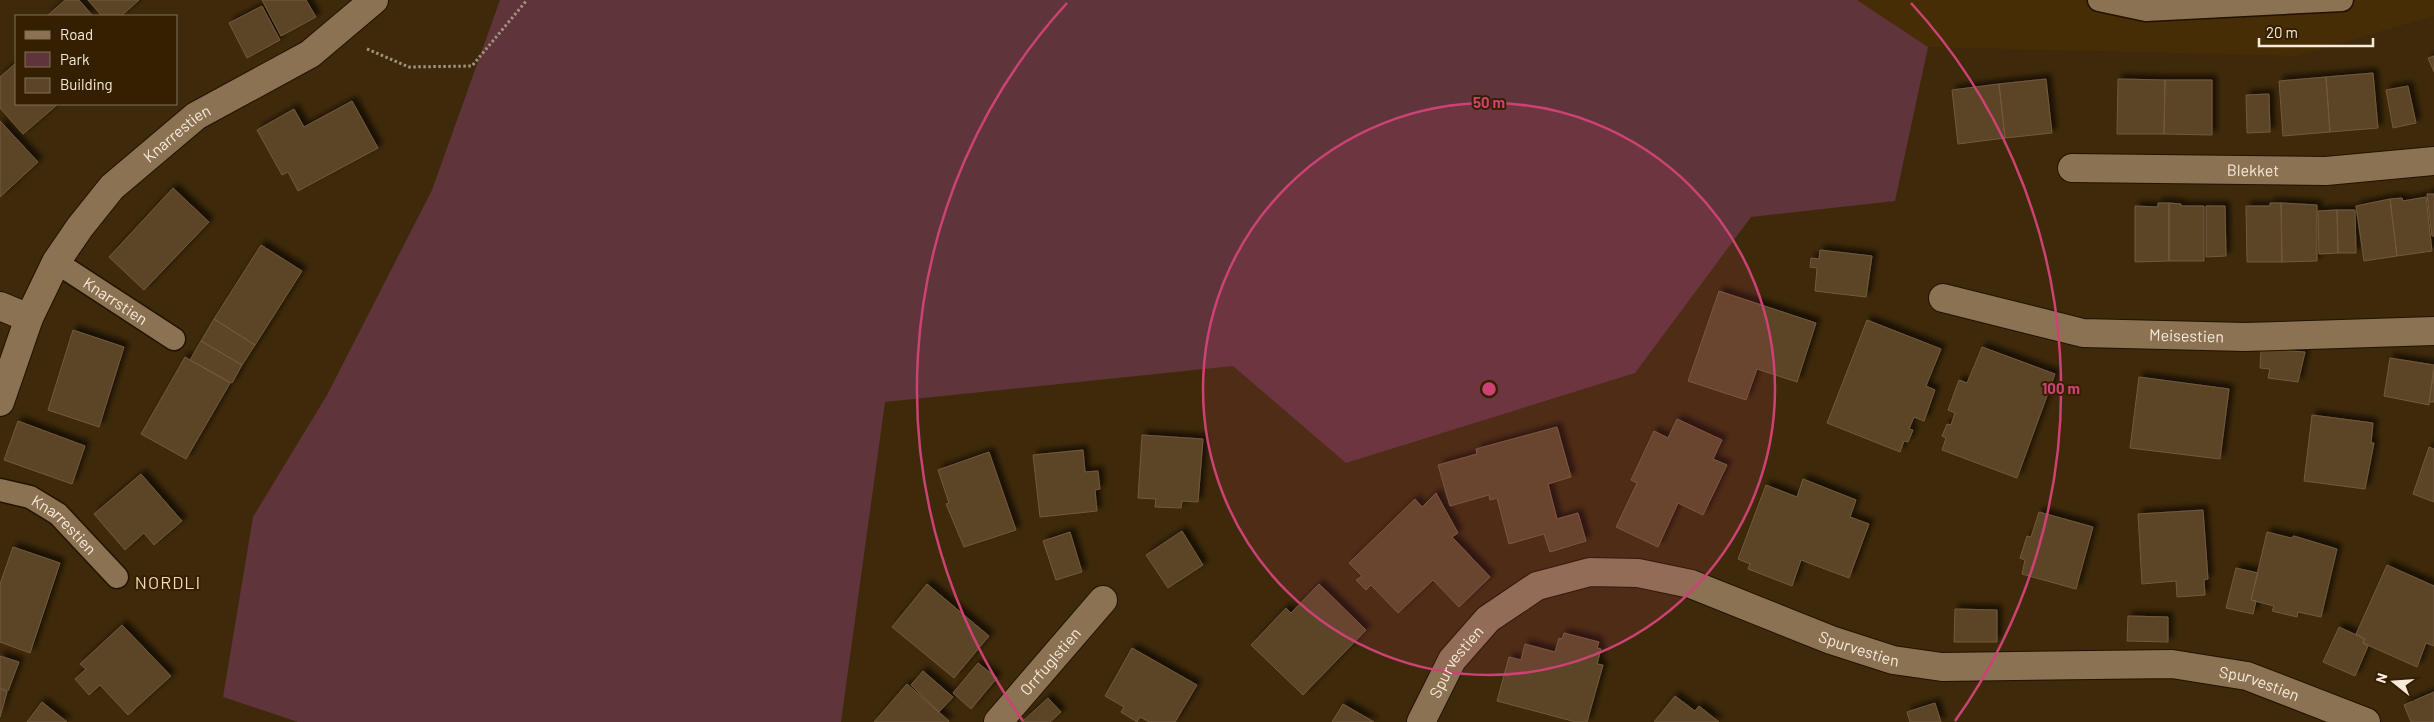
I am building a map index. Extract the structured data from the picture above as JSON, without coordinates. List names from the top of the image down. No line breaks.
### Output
{"streets":{"street":["Knarrestien","Blekket","Meisestien","Spurvestien","Orrfuglstien"],"lane":["Knarrstien"]},"crossings":[["Knarrestien","Knarrstien"]],"districts":["NORDLI"],"legend":["Road","Park","Building"],"scale_bar":"20 m","north":"left","rings":["50 m","100 m"]}
